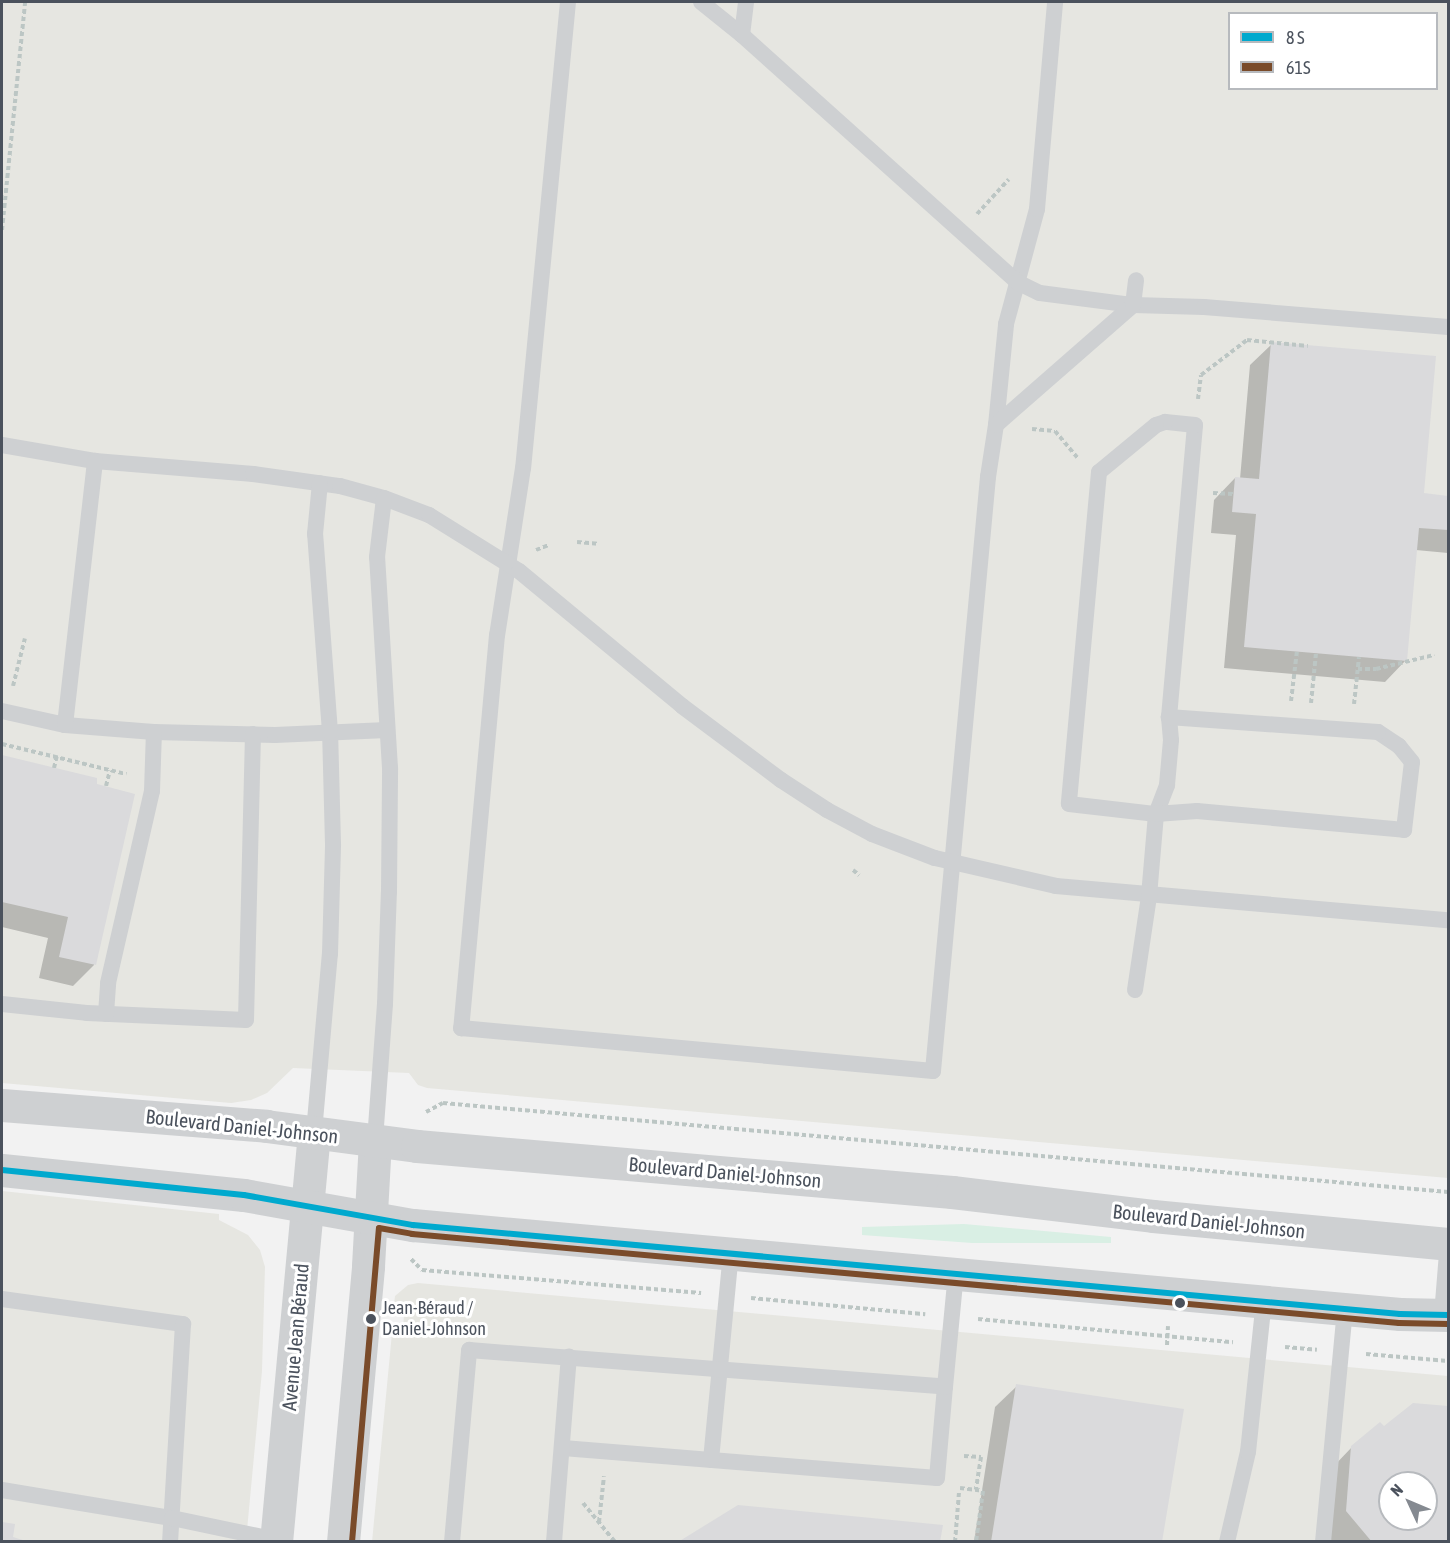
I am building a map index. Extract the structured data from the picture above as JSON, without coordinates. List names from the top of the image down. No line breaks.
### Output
{"streets":{"street":["Boulevard Daniel-Johnson","Avenue Jean Béraud"]},"crossings":[["Boulevard Daniel-Johnson","Avenue Jean Béraud"]],"places":["Jean-Béraud / Daniel-Johnson"],"lines":["transit line 61S"],"legend":["8 S","61S"],"north":"top left"}
